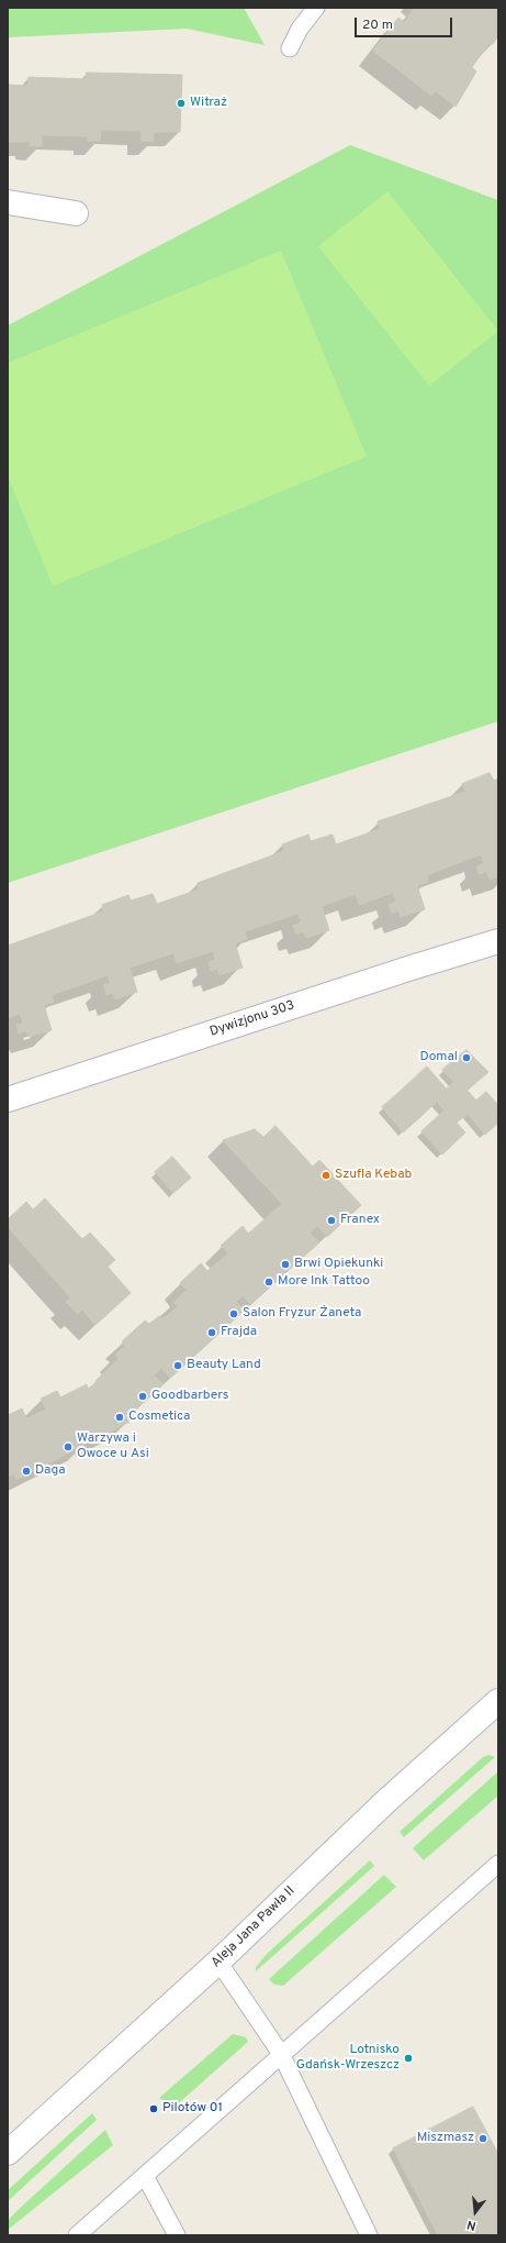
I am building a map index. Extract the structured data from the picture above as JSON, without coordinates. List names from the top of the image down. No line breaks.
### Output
{"streets":{"street":["Dywizjonu 303","Aleja Jana Pawła II"]},"places":["Witraż","Domal","Szufla Kebab","Franex","Brwi Opiekunki","More Ink Tattoo","Salon Fryzur Żaneta","Frajda","Beauty Land","Goodbarbers","Cosmetica","Warzywa i Owoce u Asi","Daga","Lotnisko Gdańsk-Wrzeszcz","Pilotów 01","Miszmasz"],"scale_bar":"20 m","north":"bottom"}
